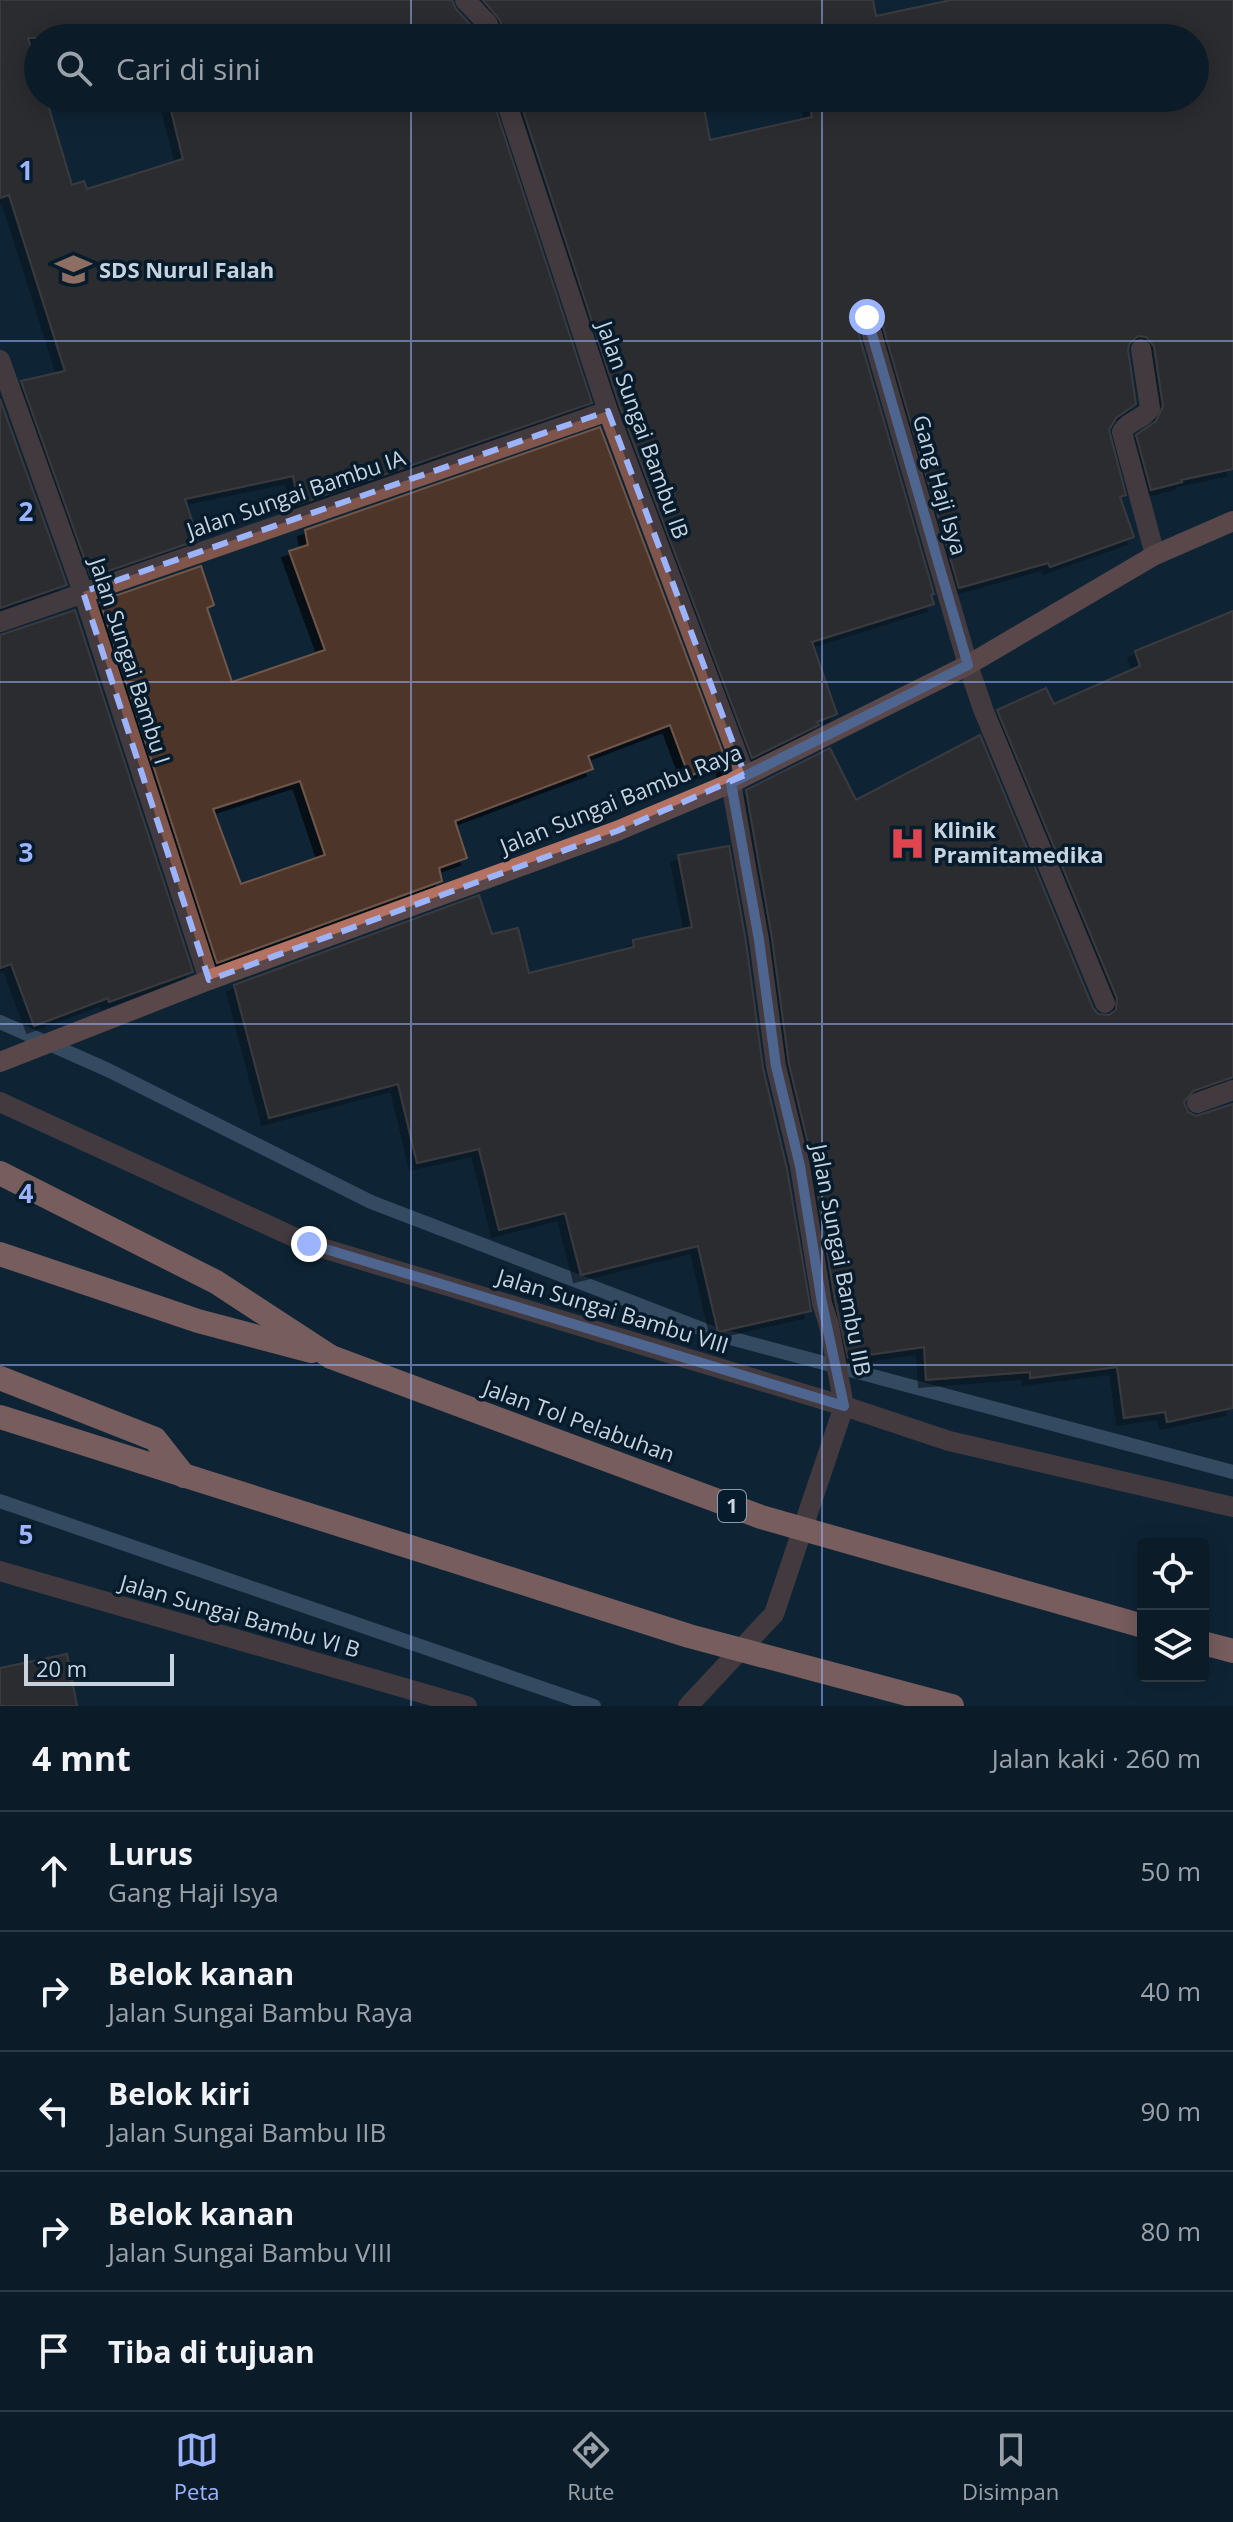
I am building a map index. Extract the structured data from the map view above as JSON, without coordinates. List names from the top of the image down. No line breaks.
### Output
{"streets":{"highway":["Jalan Tol Pelabuhan","1"],"street":["Jalan Sungai Bambu IB","Gang Haji Isya","Jalan Sungai Bambu IA","Jalan Sungai Bambu I","Jalan Sungai Bambu Raya","Jalan Sungai Bambu IIB","Jalan Sungai Bambu VIII","Jalan Sungai Bambu VI B"]},"crossings":[["Jalan Sungai Bambu IB","Jalan Sungai Bambu IA"],["Jalan Sungai Bambu IB","Jalan Sungai Bambu Raya"],["Jalan Sungai Bambu IB","Jalan Sungai Bambu IIB"],["Gang Haji Isya","Jalan Sungai Bambu Raya"],["Jalan Sungai Bambu IA","Jalan Sungai Bambu I"],["Jalan Sungai Bambu I","Jalan Sungai Bambu Raya"],["Jalan Sungai Bambu Raya","Jalan Sungai Bambu IIB"],["Jalan Sungai Bambu IIB","Jalan Sungai Bambu VIII"]],"places":{"school or university":["SDS Nurul Falah"],"hospital":["Klinik Pramitamedika"]},"scale_bar":"20 m","page":{"search":"Cari di sini","scale":"20 m","heading":["4 mnt","Jalan kaki · 260 m"],"list":[["Lurus","Gang Haji Isya","50 m"],["Belok kanan","Jalan Sungai Bambu Raya","40 m"],["Belok kiri","Jalan Sungai Bambu IIB","90 m"],["Belok kanan","Jalan Sungai Bambu VIII","80 m"],"Tiba di tujuan"],"nav":["Peta","Rute","Disimpan"]},"grid":{"rows":["1","2","3","4","5"]}}
